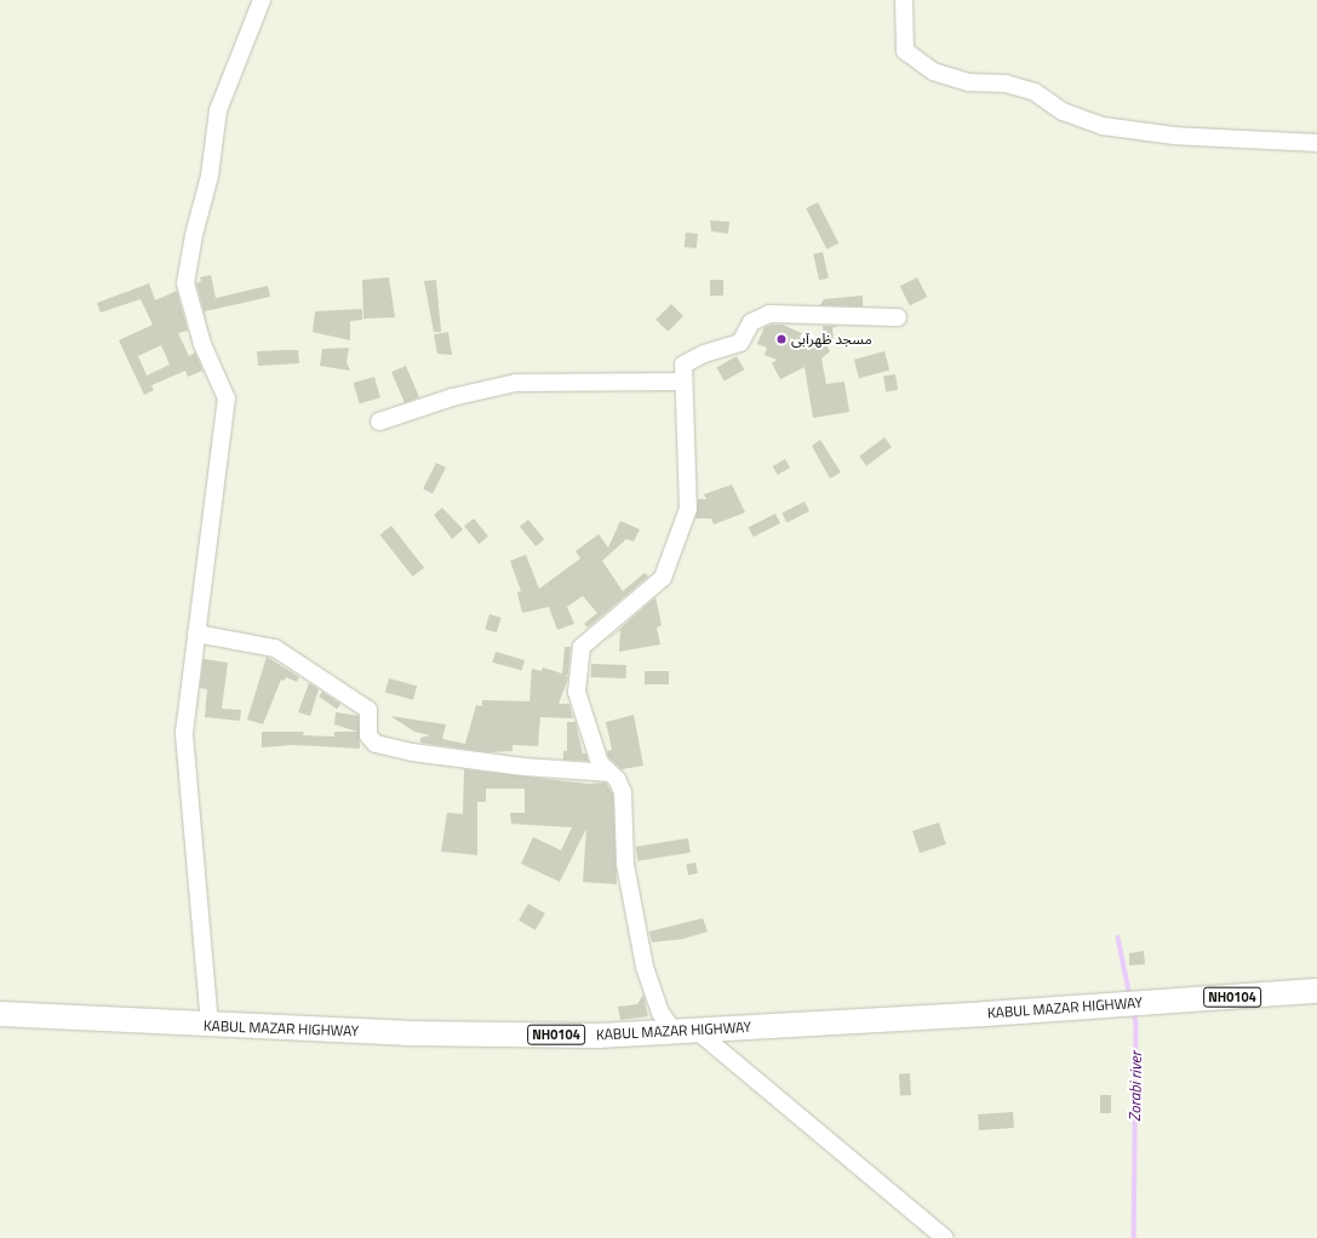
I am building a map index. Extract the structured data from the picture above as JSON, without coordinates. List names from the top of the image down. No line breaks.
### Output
{"streets":{"highway":["NH0104","KABUL MAZAR HIGHWAY"]},"water":["Zorabi river"],"places":["مسجد ظهرآبی"]}
